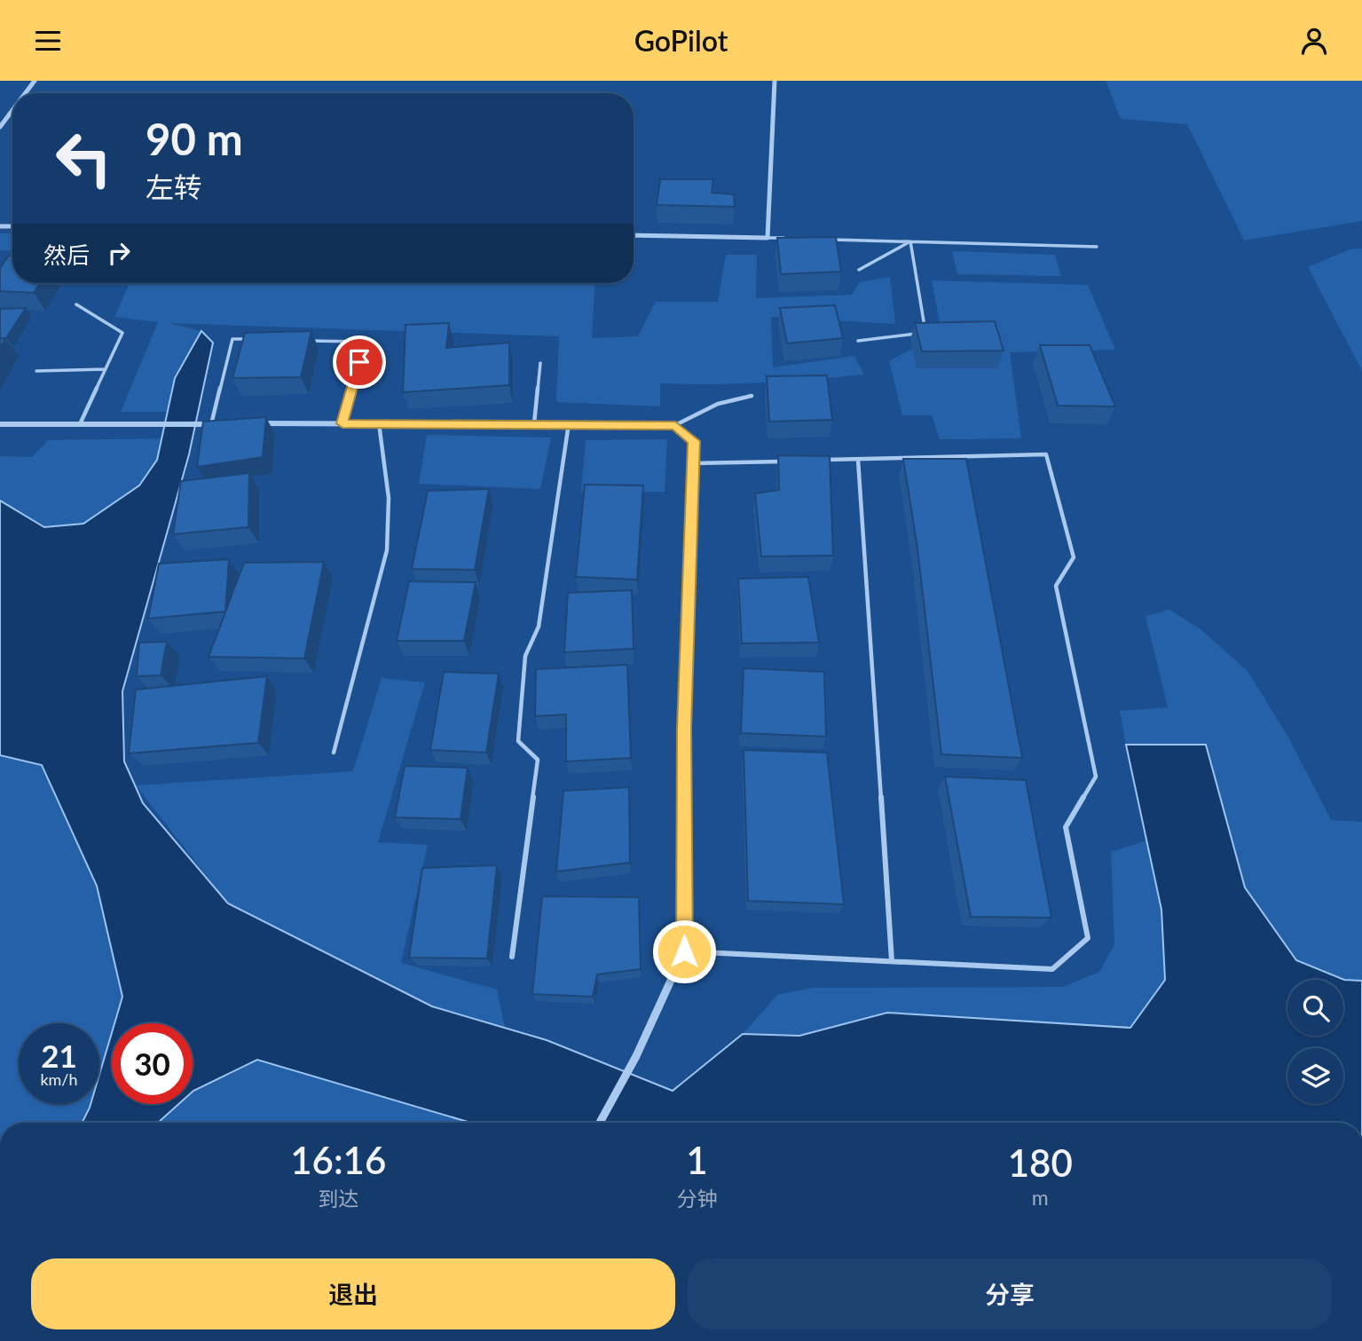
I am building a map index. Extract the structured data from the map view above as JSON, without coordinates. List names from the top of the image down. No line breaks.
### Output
{"page":{"header":"GoPilot","turn":["90 m","左转"],"then":"然后","speed":"21 km/h","limit":"30","eta":["16:16","到达","1","分钟","180","m"],"buttons":["退出","分享"]}}
